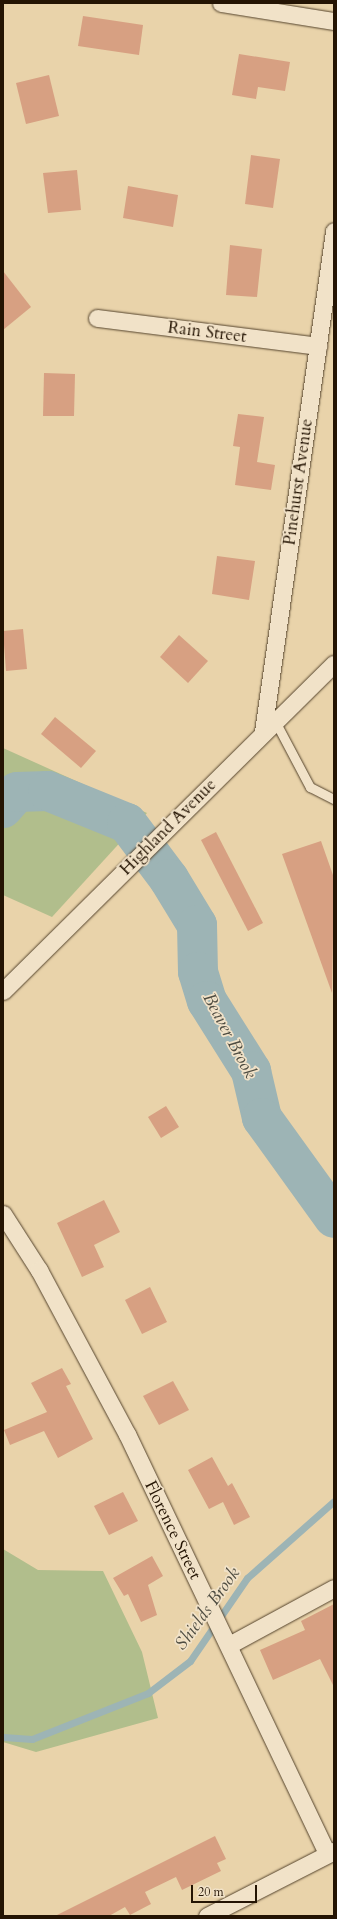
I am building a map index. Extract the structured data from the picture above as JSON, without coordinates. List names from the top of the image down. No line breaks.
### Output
{"streets":{"street":["Rain Street","Pinehurst Avenue","Highland Avenue","Florence Street"]},"crossings":[["Rain Street","Pinehurst Avenue"],["Pinehurst Avenue","Highland Avenue"]],"water":["Beaver Brook","Shields Brook"],"scale_bar":"20 m"}
